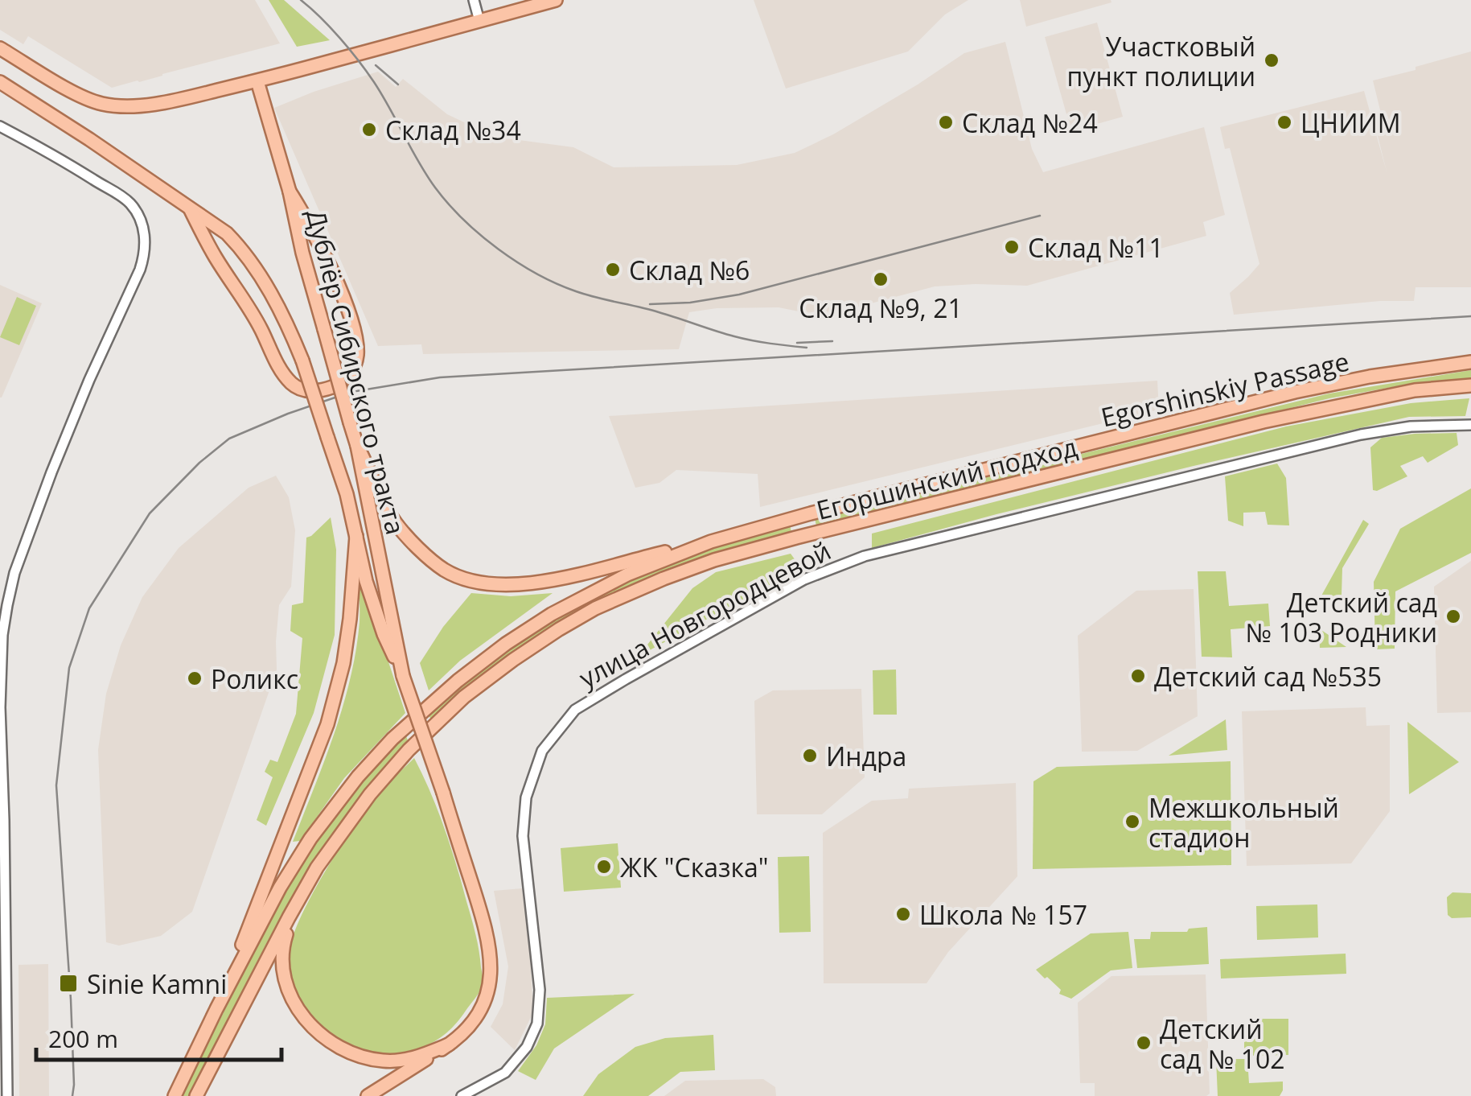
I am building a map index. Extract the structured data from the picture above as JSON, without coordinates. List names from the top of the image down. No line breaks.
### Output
{"streets":{"main road":["Дублёр Сибирского тракта","Egorshinskiy Passage","Егоршинский подход"],"street":["улица Новгородцевой"]},"crossings":[["Дублёр Сибирского тракта","Егоршинский подход"]],"places":{"other":["Участковый пункт полиции","Склад №24","ЦНИИМ","Склад №34","Склад №11","Склад №6","Склад №9, 21","Детский сад № 103 Родники","Детский сад №535","Роликс","Индра","Межшкольный стадион","ЖК \"Сказка\"","Школа № 157","Детский сад № 102"],"transit":["Sinie Kamni"]},"scale_bar":"200 m"}
